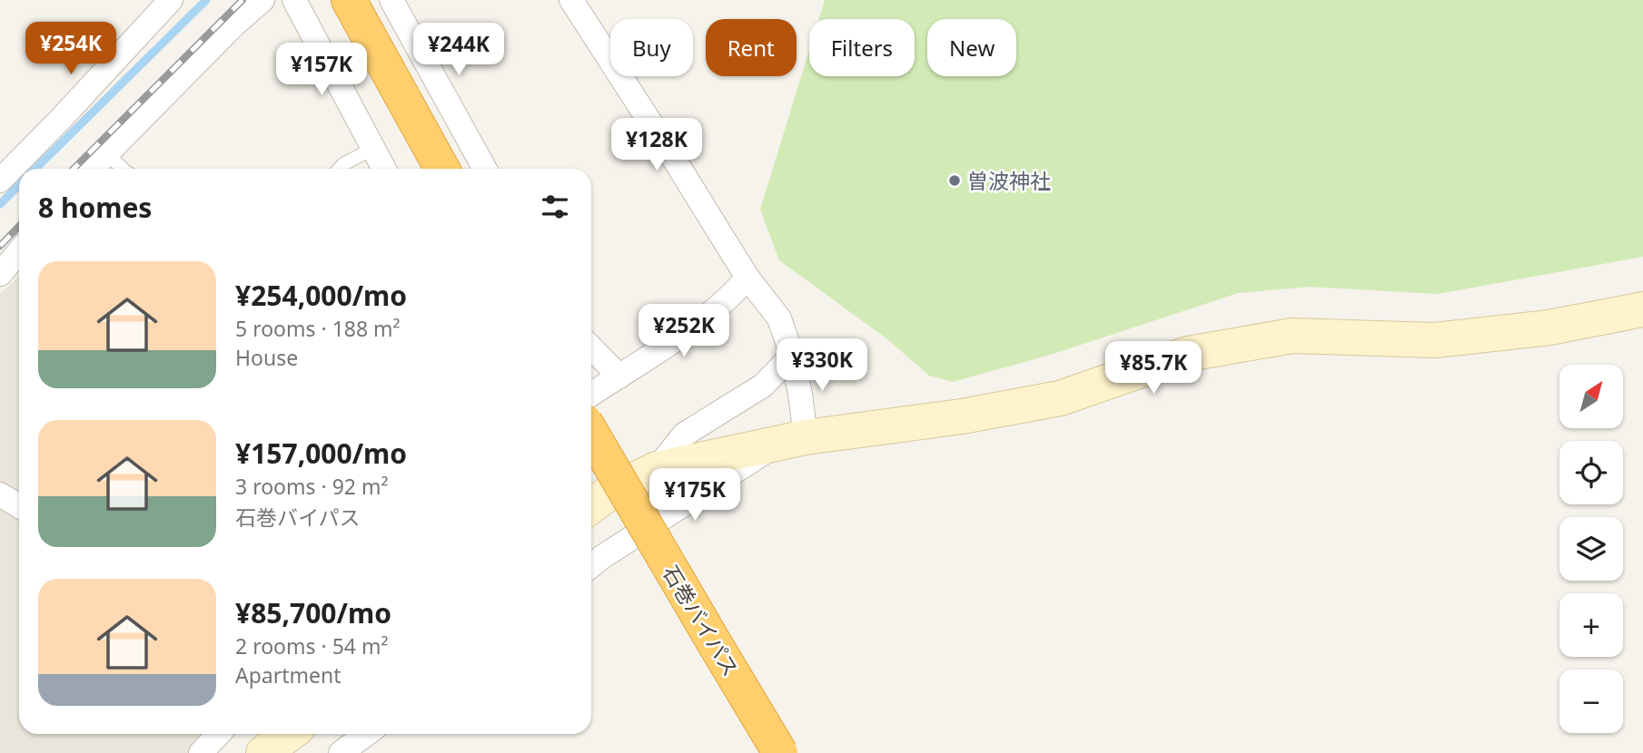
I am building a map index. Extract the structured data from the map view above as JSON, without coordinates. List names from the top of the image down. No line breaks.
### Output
{"streets":{"highway":["石巻バイパス"]},"places":["曽波神社"],"north":"top right","page":{"chip":["Buy","Rent","Filters","New"],"price":["¥254K","¥244K","¥157K","¥128K","¥252K","¥330K","¥85.7K","¥175K"],"heading":"8 homes","list":[{"name":"¥254,000/mo","note":"5 rooms · 188 m² · House"},{"name":"¥157,000/mo","note":"3 rooms · 92 m² · 石巻バイパス"},{"name":"¥85,700/mo","note":"2 rooms · 54 m² · Apartment"}],"map_buttons":["+","−"]}}
